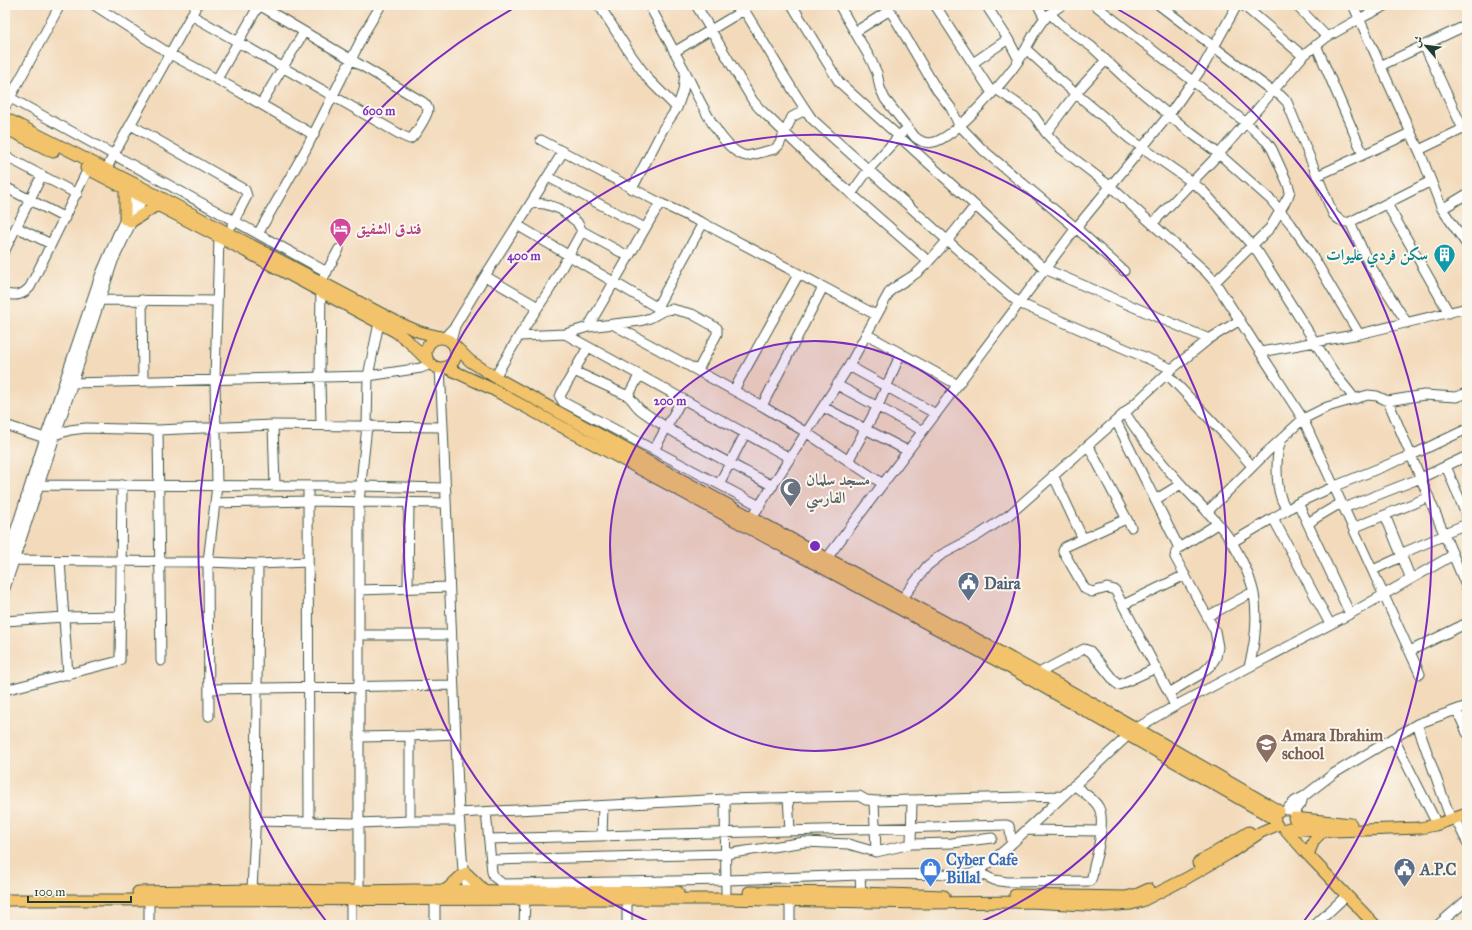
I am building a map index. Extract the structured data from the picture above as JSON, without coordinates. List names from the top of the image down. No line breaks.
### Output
{"places":{"hotel":["فندق الشفيق"],"building":["سكن فردي عليوات"],"mosque":["مسجد سلمان الفارسي"],"public building":["Daira","A.P.C"],"school or university":["Amara Ibrahim school"],"shop":["Cyber Cafe Billal"]},"scale_bar":"100 m","north":"top left","rings":["600 m","400 m","200 m"]}
